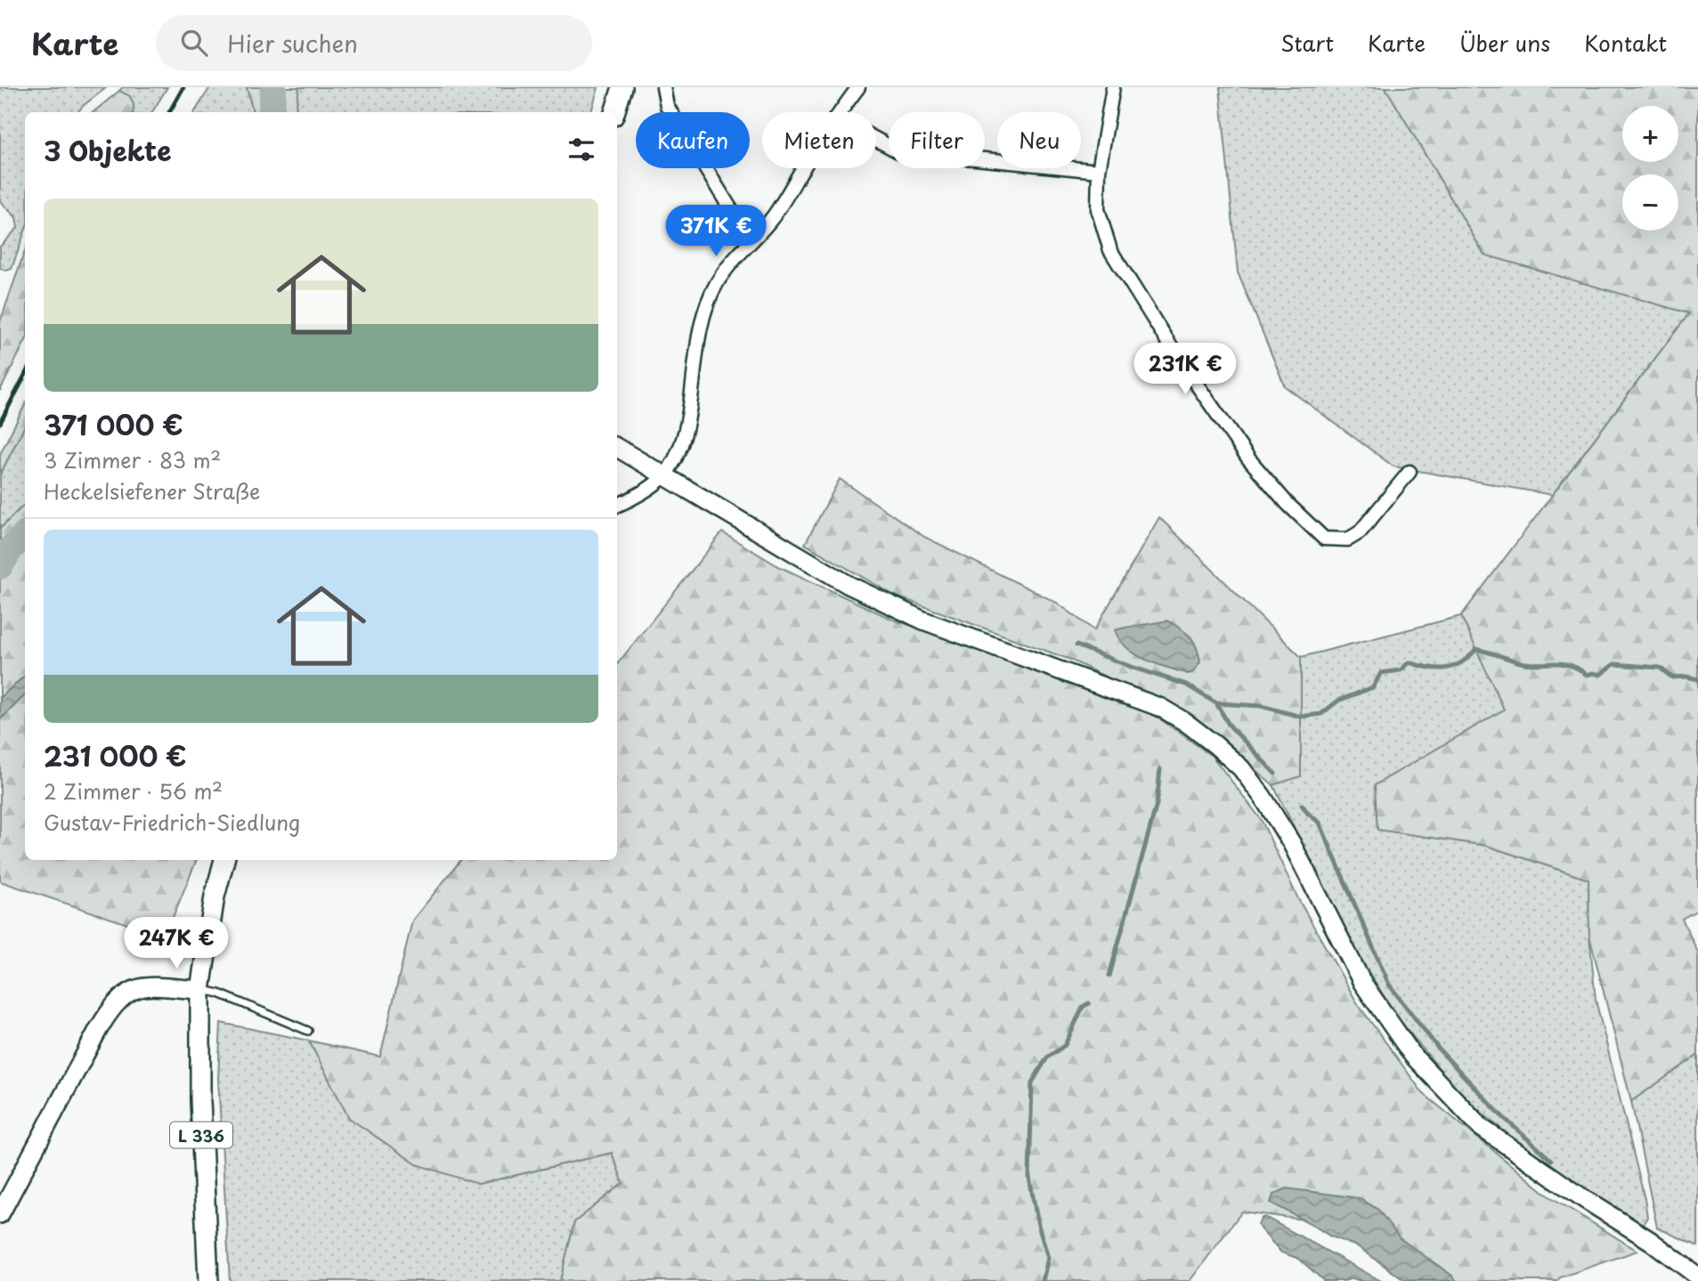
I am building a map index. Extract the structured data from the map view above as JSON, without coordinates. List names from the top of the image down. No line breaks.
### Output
{"streets":{"main road":["L 336"]},"page":{"header":"Karte","search":"Hier suchen","nav":["Start","Karte","Über uns","Kontakt"],"map_buttons":["+","−"],"chip":["Kaufen","Mieten","Filter","Neu"],"heading":"3 Objekte","list":[{"name":"371 000 €","note":"3 Zimmer · 83 m² · Heckelsiefener Straße"},{"name":"231 000 €","note":"2 Zimmer · 56 m² · Gustav-Friedrich-Siedlung"}],"price":["371K €","231K €","247K €"]}}
